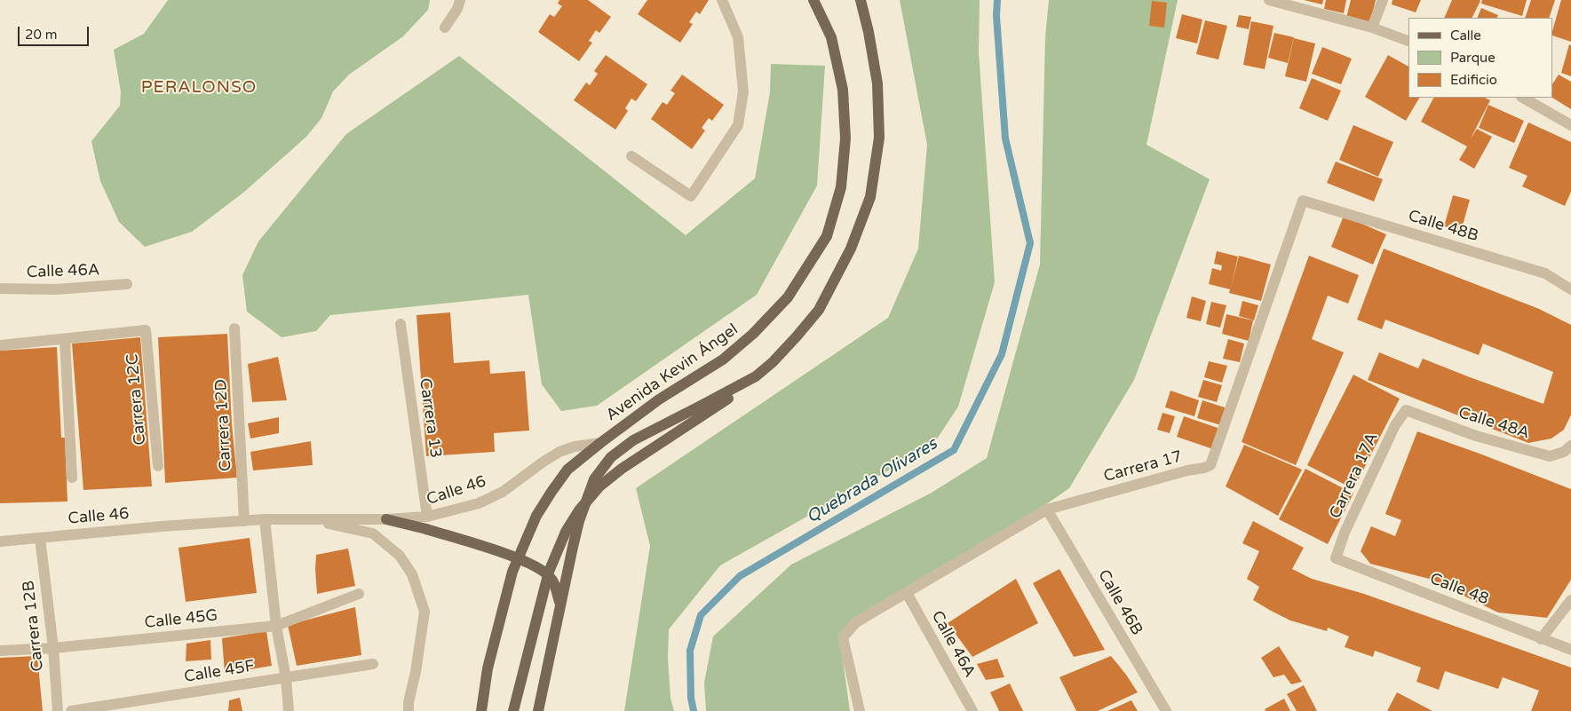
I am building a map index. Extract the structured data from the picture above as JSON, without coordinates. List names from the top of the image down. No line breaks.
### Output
{"streets":{"main road":["Avenida Kevin Ángel"],"street":["Calle 48B","Calle 46A","Carrera 12C","Carrera 13","Calle 48A","Carrera 12D","Carrera 17","Carrera 17A","Calle 46","Calle 48","Calle 46B","Calle 45G","Carrera 12B","Calle 45F"]},"crossings":[["Calle 48B","Carrera 17"],["Calle 46A","Carrera 17"],["Avenida Kevin Ángel","Calle 46"],["Carrera 13","Calle 46"],["Calle 48A","Carrera 17A"],["Carrera 12D","Calle 46"],["Carrera 17","Calle 46B"],["Carrera 17A","Calle 48"],["Calle 46","Carrera 12B"],["Calle 45G","Carrera 12B"]],"districts":["PERALONSO"],"water":["Quebrada Olivares"],"legend":["Calle","Parque","Edificio"],"scale_bar":"20 m"}
